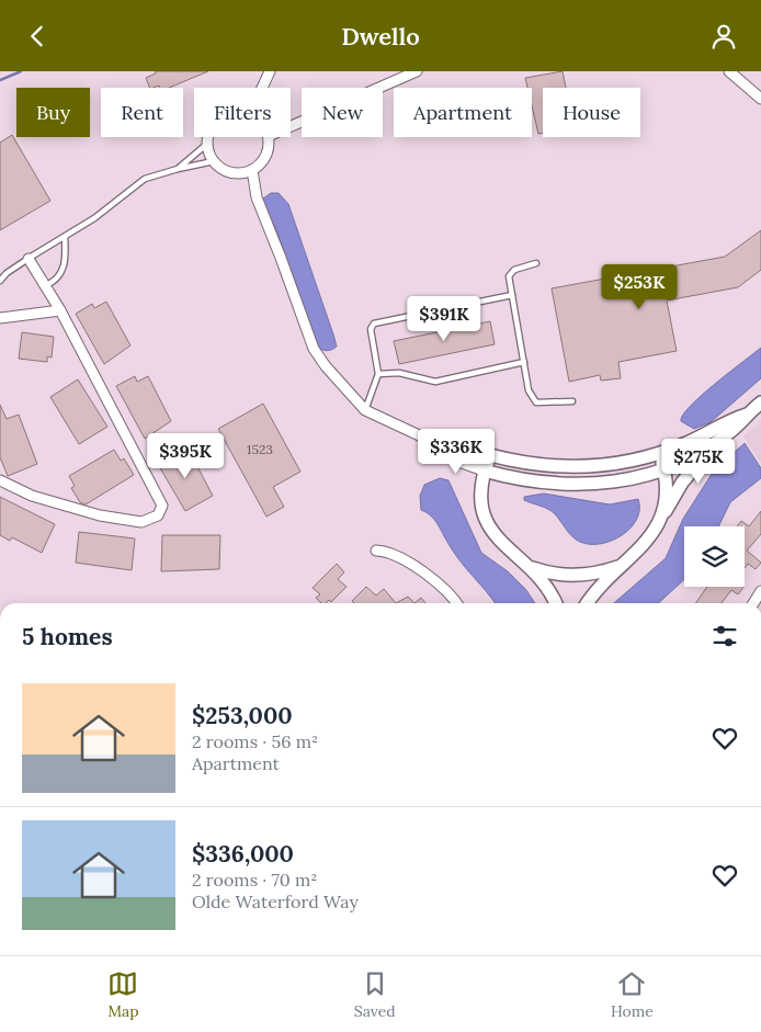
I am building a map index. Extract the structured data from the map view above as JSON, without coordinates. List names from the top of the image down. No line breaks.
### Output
{"house_numbers":["1523"],"page":{"header":"Dwello","chip":["Buy","Rent","Filters","New","Apartment","House"],"price":["$253K","$391K","$336K","$395K","$275K"],"heading":"5 homes","list":[{"name":"$253,000","note":"2 rooms · 56 m² · Apartment"},{"name":"$336,000","note":"2 rooms · 70 m² · Olde Waterford Way"}],"tabs":["Map","Saved","Home"]}}
